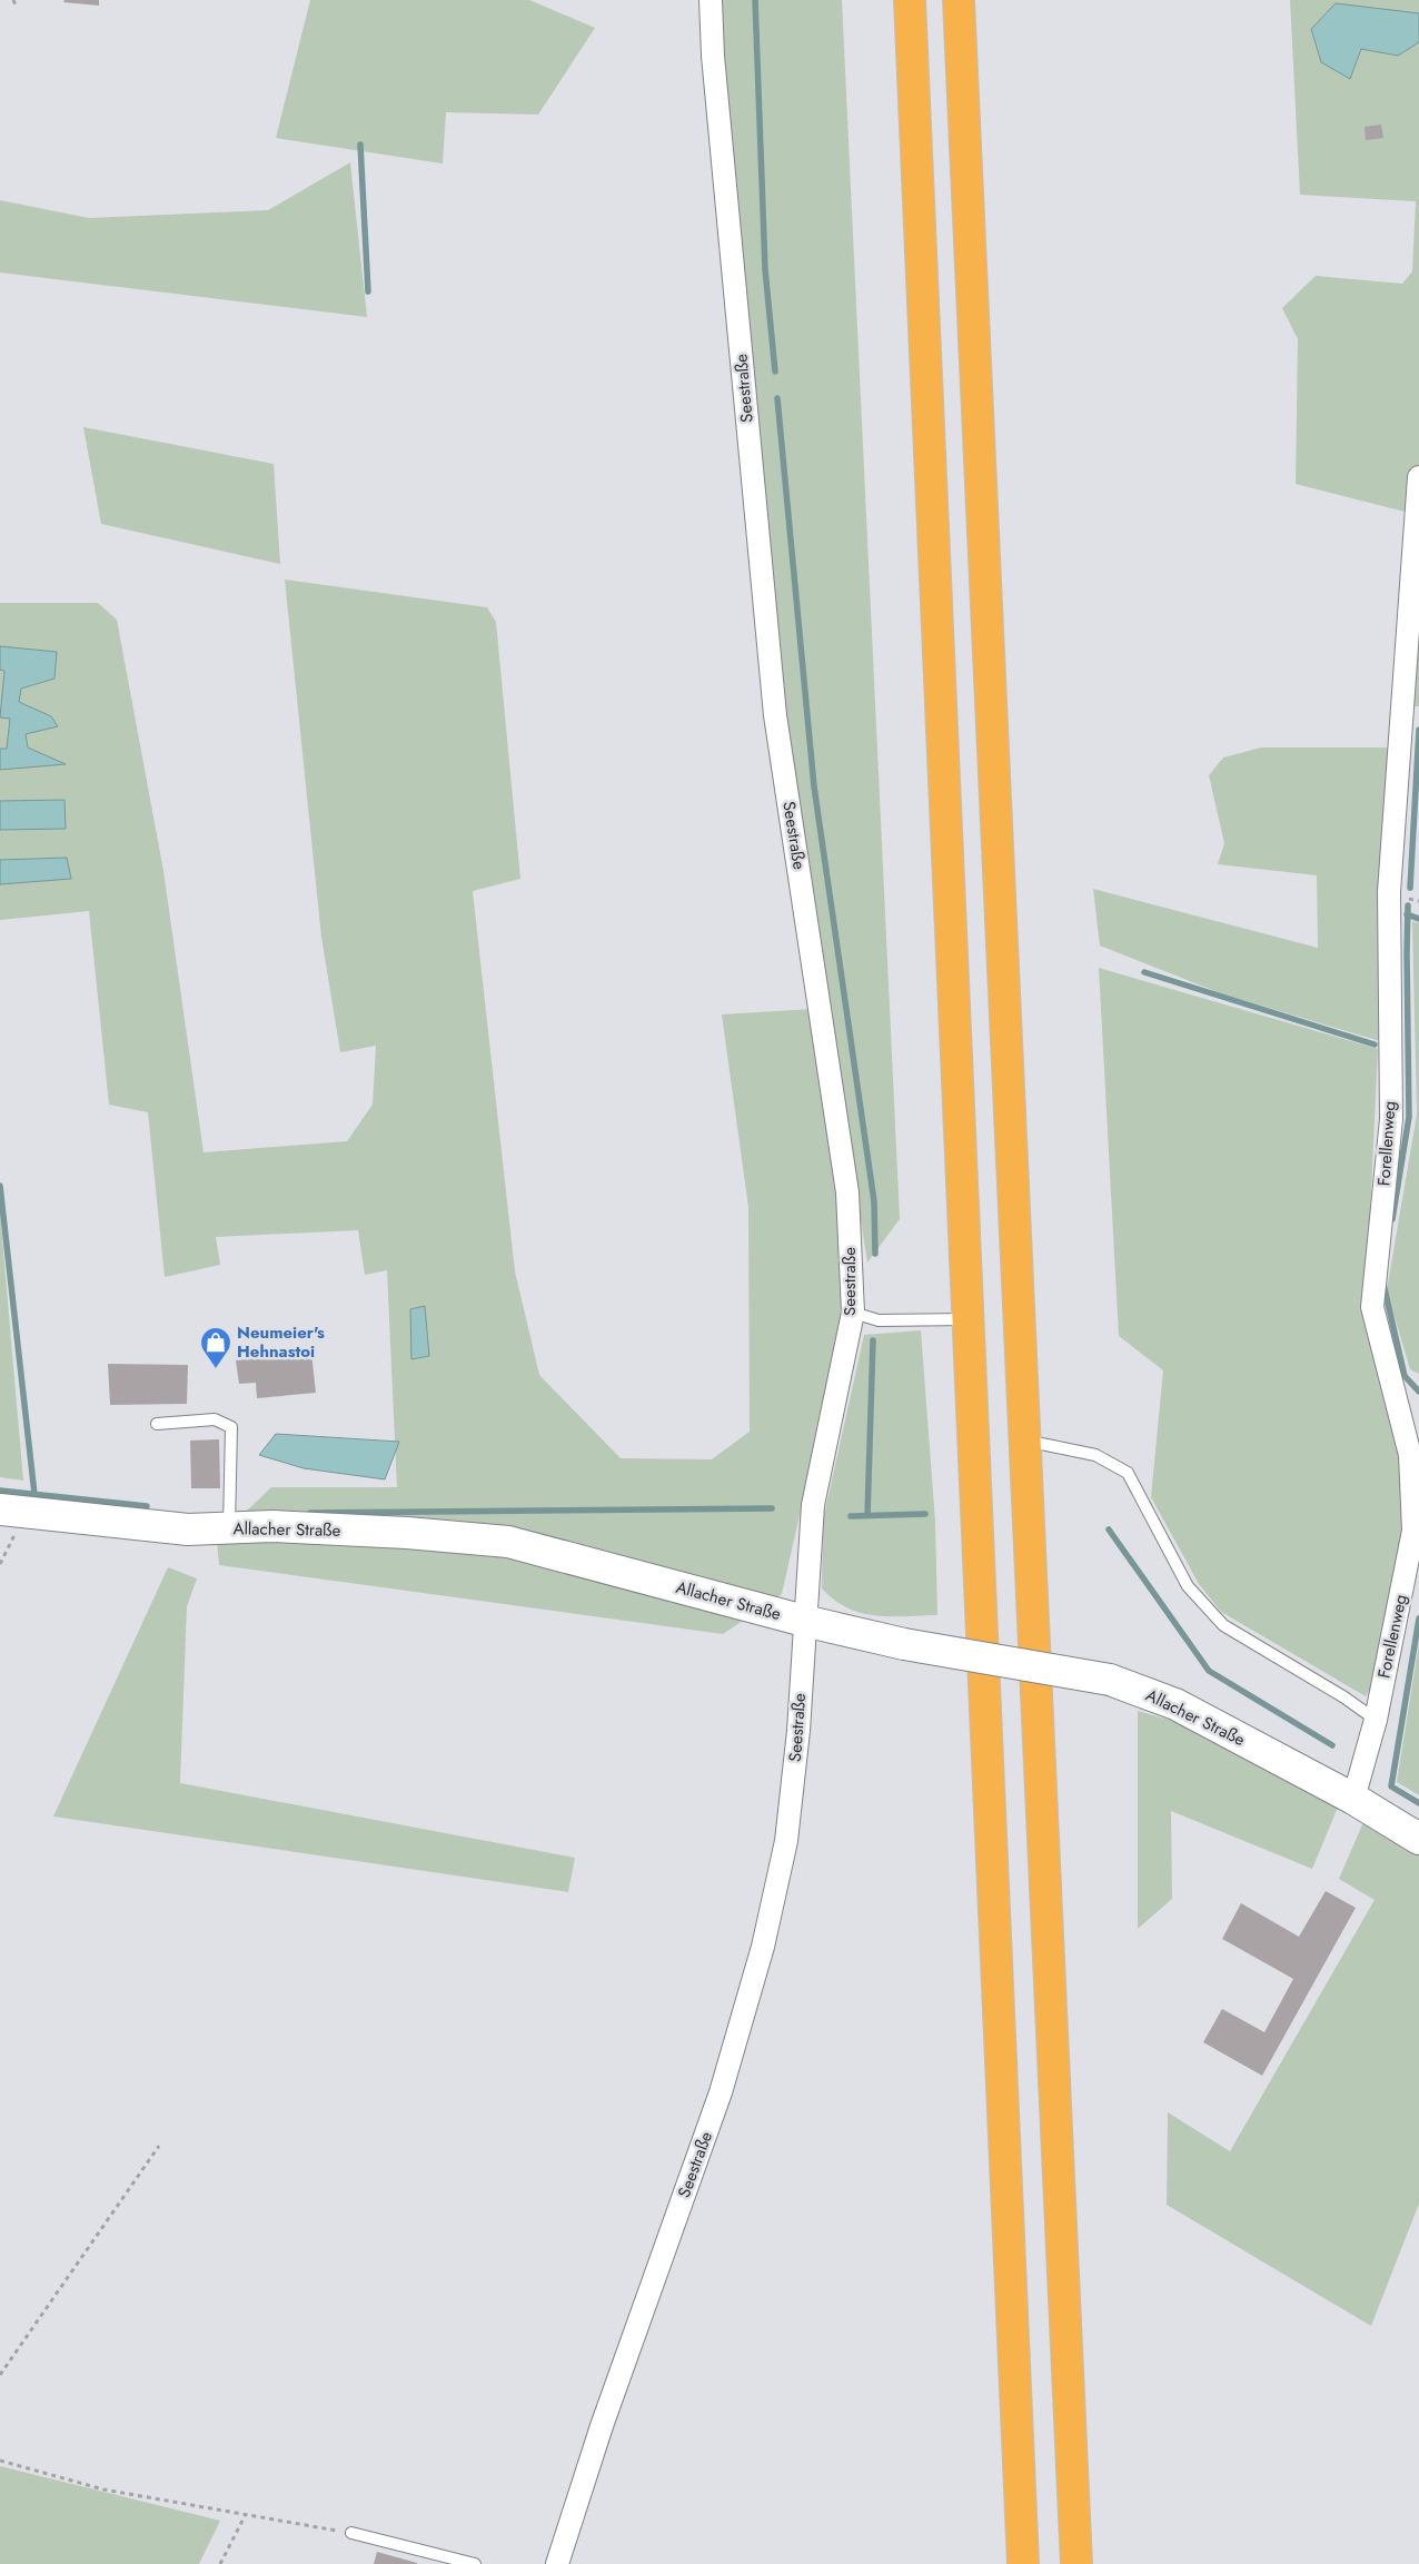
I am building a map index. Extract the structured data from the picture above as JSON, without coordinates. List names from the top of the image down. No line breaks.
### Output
{"streets":{"street":["Seestraße","Forellenweg","Allacher Straße"]},"crossings":[["Seestraße","Allacher Straße"],["Forellenweg","Allacher Straße"]],"places":{"shop":["Neumeier's Hehnastoi"]}}
